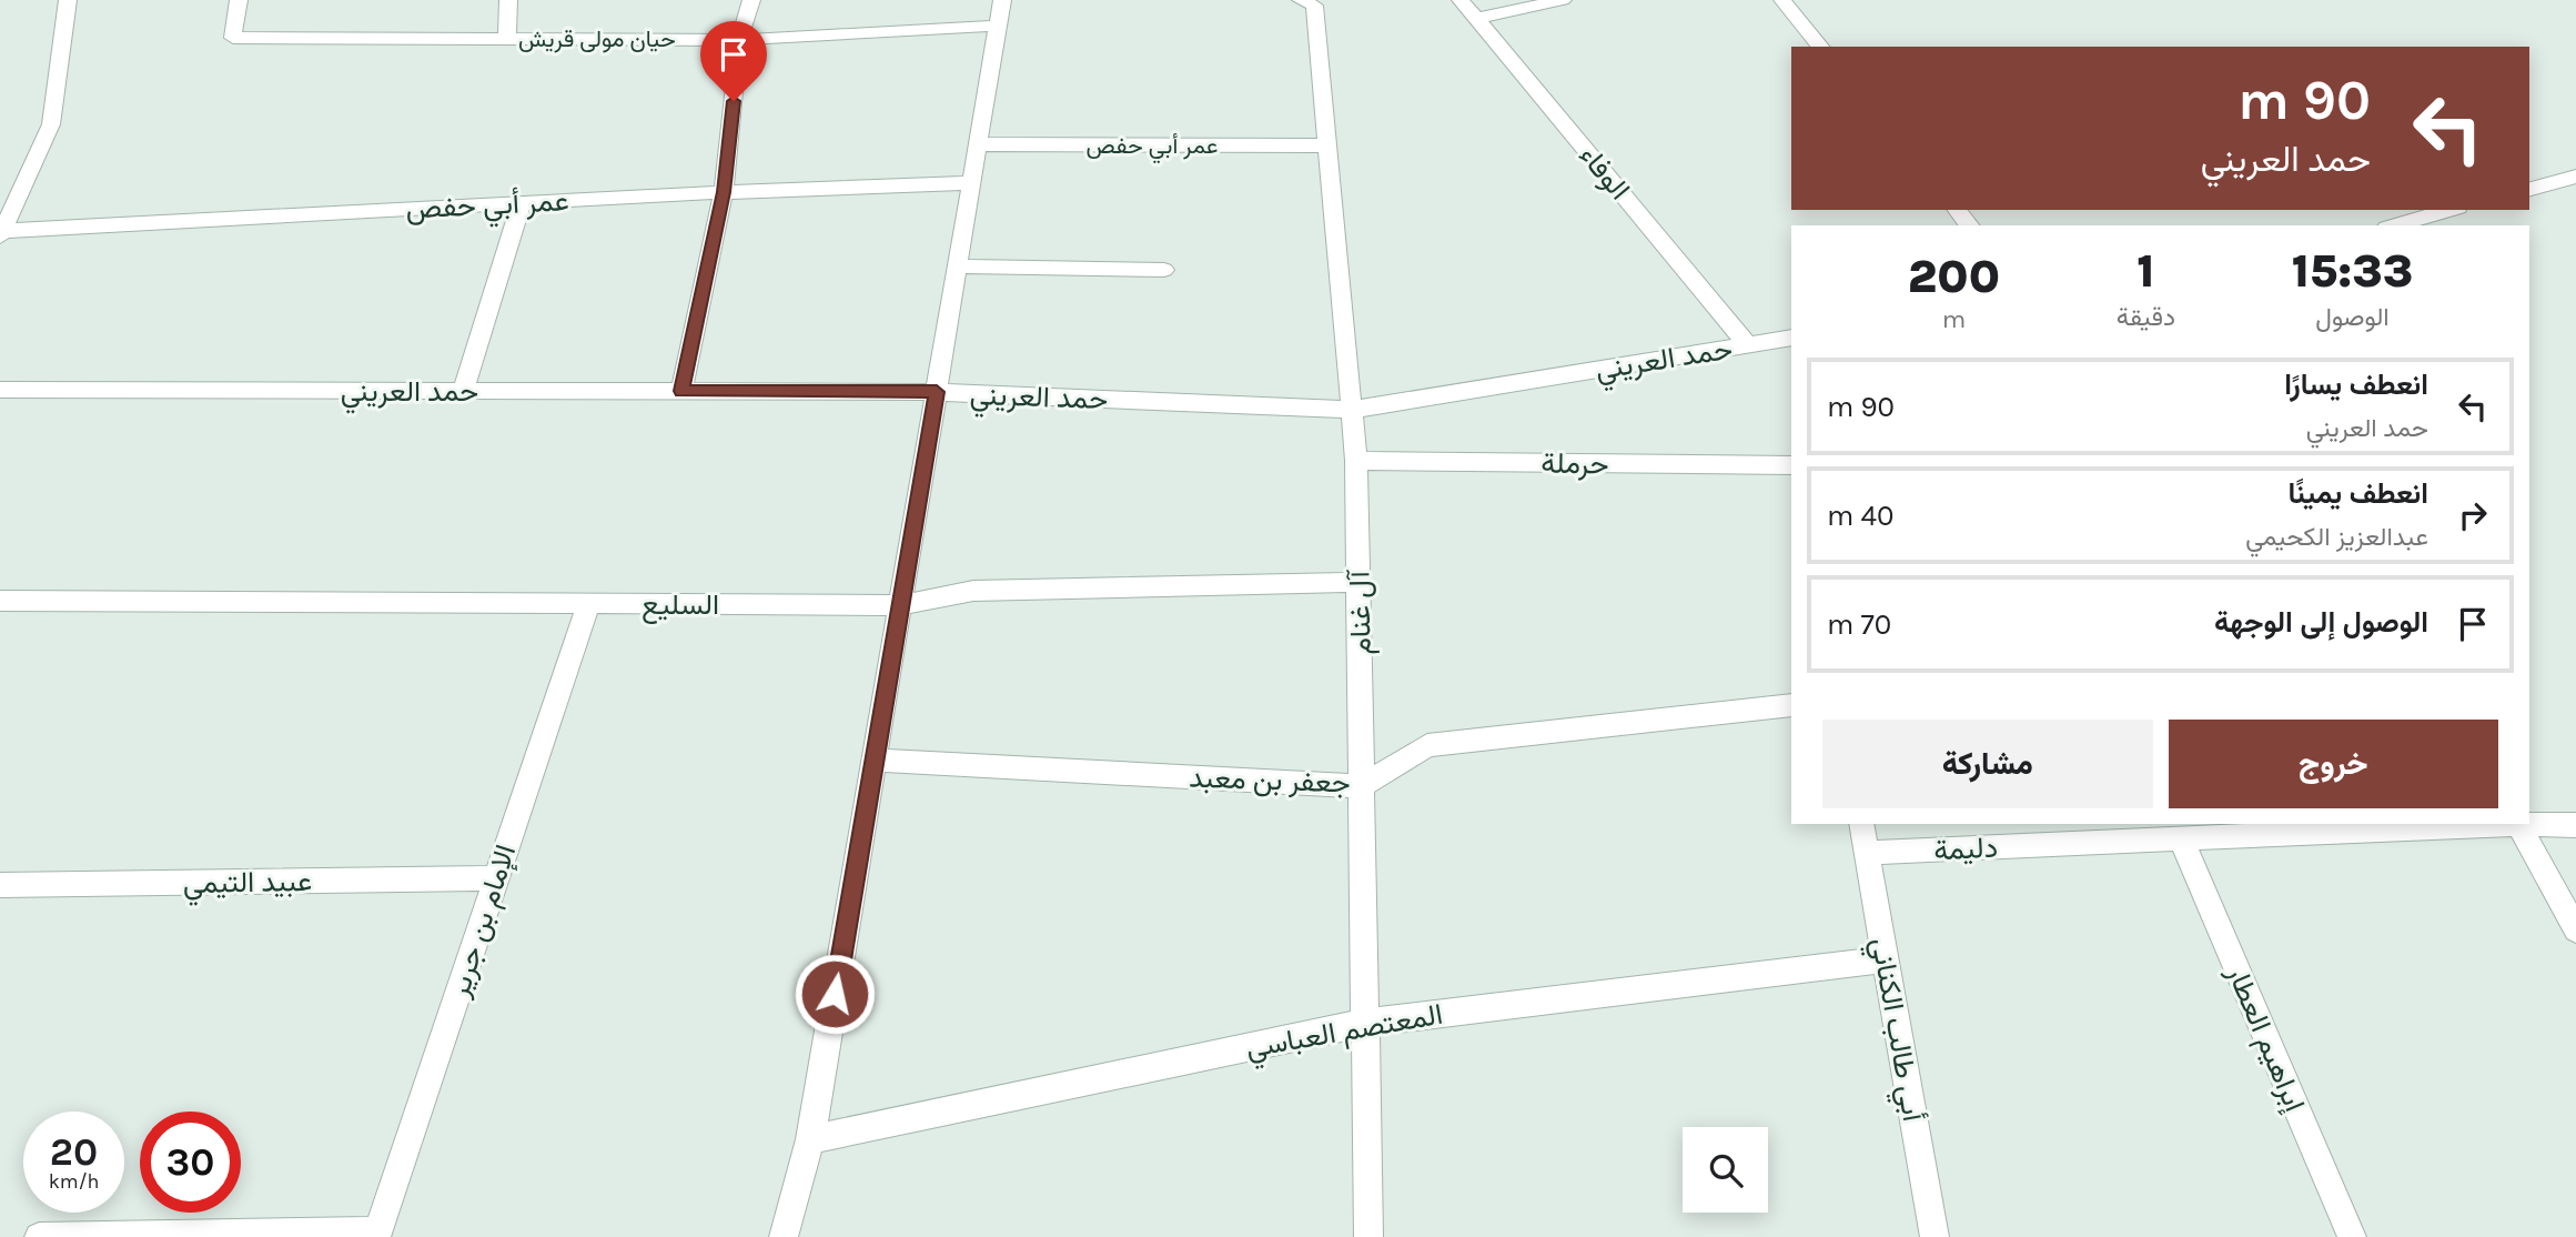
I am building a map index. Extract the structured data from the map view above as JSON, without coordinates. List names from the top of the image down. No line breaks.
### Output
{"streets":{"street":["حيان مولى قريش","عمر أبي حفص","الوفاء","حمد العريني","حرملة","السليع","آل غنام","جعفر بن معبد","دليمة","عبيد التيمي","الإمام بن جرير","أبي طالب الكناني","المعتصم العباسي","إبراهيم العطار"]},"crossings":[["عمر أبي حفص","آل غنام"],["الوفاء","حمد العريني"],["حمد العريني","آل غنام"],["حرملة","آل غنام"],["السليع","آل غنام"],["السليع","الإمام بن جرير"],["آل غنام","جعفر بن معبد"],["آل غنام","المعتصم العباسي"],["دليمة","أبي طالب الكناني"],["دليمة","إبراهيم العطار"],["عبيد التيمي","الإمام بن جرير"],["أبي طالب الكناني","المعتصم العباسي"]],"page":{"turn":["90 m","حمد العريني"],"eta":["15:33","الوصول","1","دقيقة","200","m"],"list":[{"name":"انعطف يسارًا","note":"حمد العريني","value":"90 m"},{"name":"انعطف يمينًا","note":"عبدالعزيز الكحيمي","value":"40 m"},{"name":"الوصول إلى الوجهة","value":"70 m"}],"buttons":["خروج","مشاركة"],"speed":"20 km/h","limit":"30"}}
